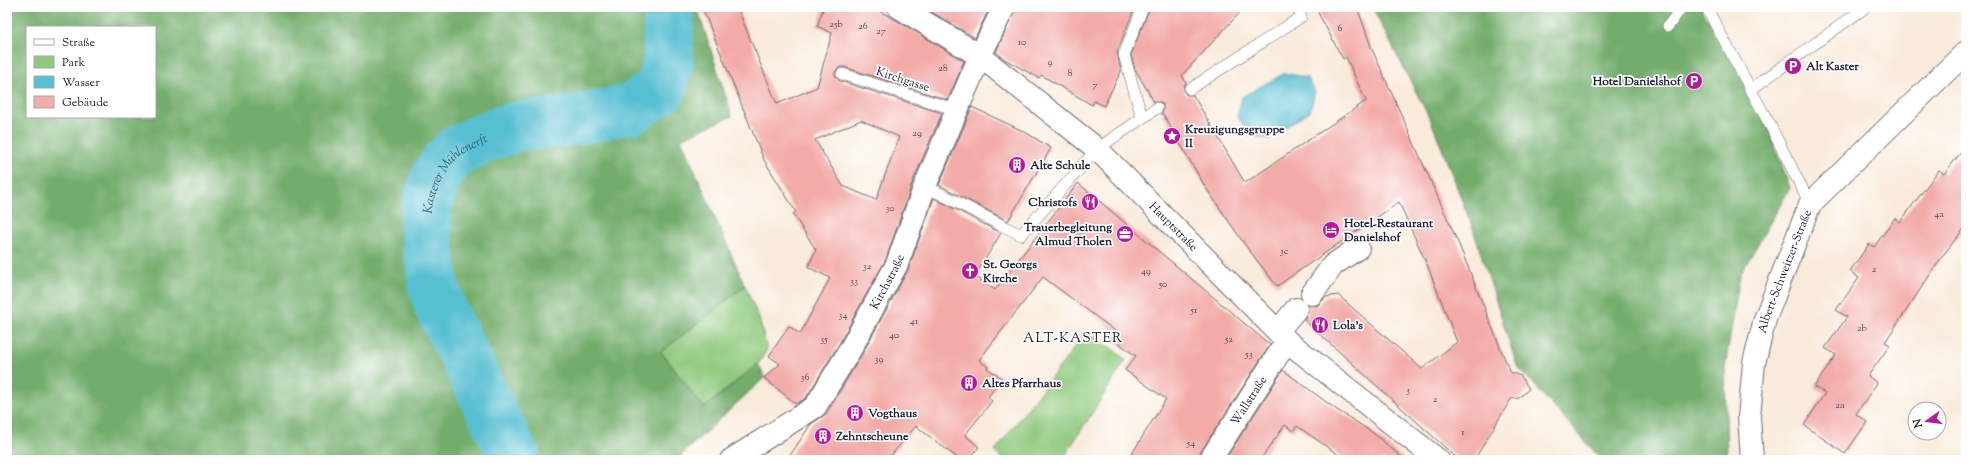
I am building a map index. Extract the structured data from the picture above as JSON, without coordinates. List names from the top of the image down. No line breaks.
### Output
{"streets":{"street":["Hauptstraße","Albert-Schweitzer-Straße","Kirchstraße","Wallstraße"],"lane":["Kirchgasse"]},"crossings":[["Kirchgasse","Kirchstraße"],["Hauptstraße","Kirchstraße"],["Hauptstraße","Wallstraße"]],"districts":["ALT-KASTER"],"water":["Kasterer Mühlenerft"],"places":{"parking":["Alt Kaster","Hotel Danielshof"],"place":["Kreuzigungsgruppe II"],"building":["Alte Schule","Altes Pfarrhaus","Vogthaus","Zehntscheune"],"restaurant":["Christofs","Lola's"],"hotel":["Hotel-Restaurant Danielshof"],"office":["Trauerbegleitung Almud Tholen"],"church":["St. Georgs Kirche"]},"house_numbers":["25b","26","6","27","10","9","28","8","7","29","30","4a","3c","32","2","49","33","50","51","34","41","2b","40","35","52","53","39","36","3","2","2a","1","54"],"legend":["Straße","Park","Wasser","Gebäude"],"north":"left"}
